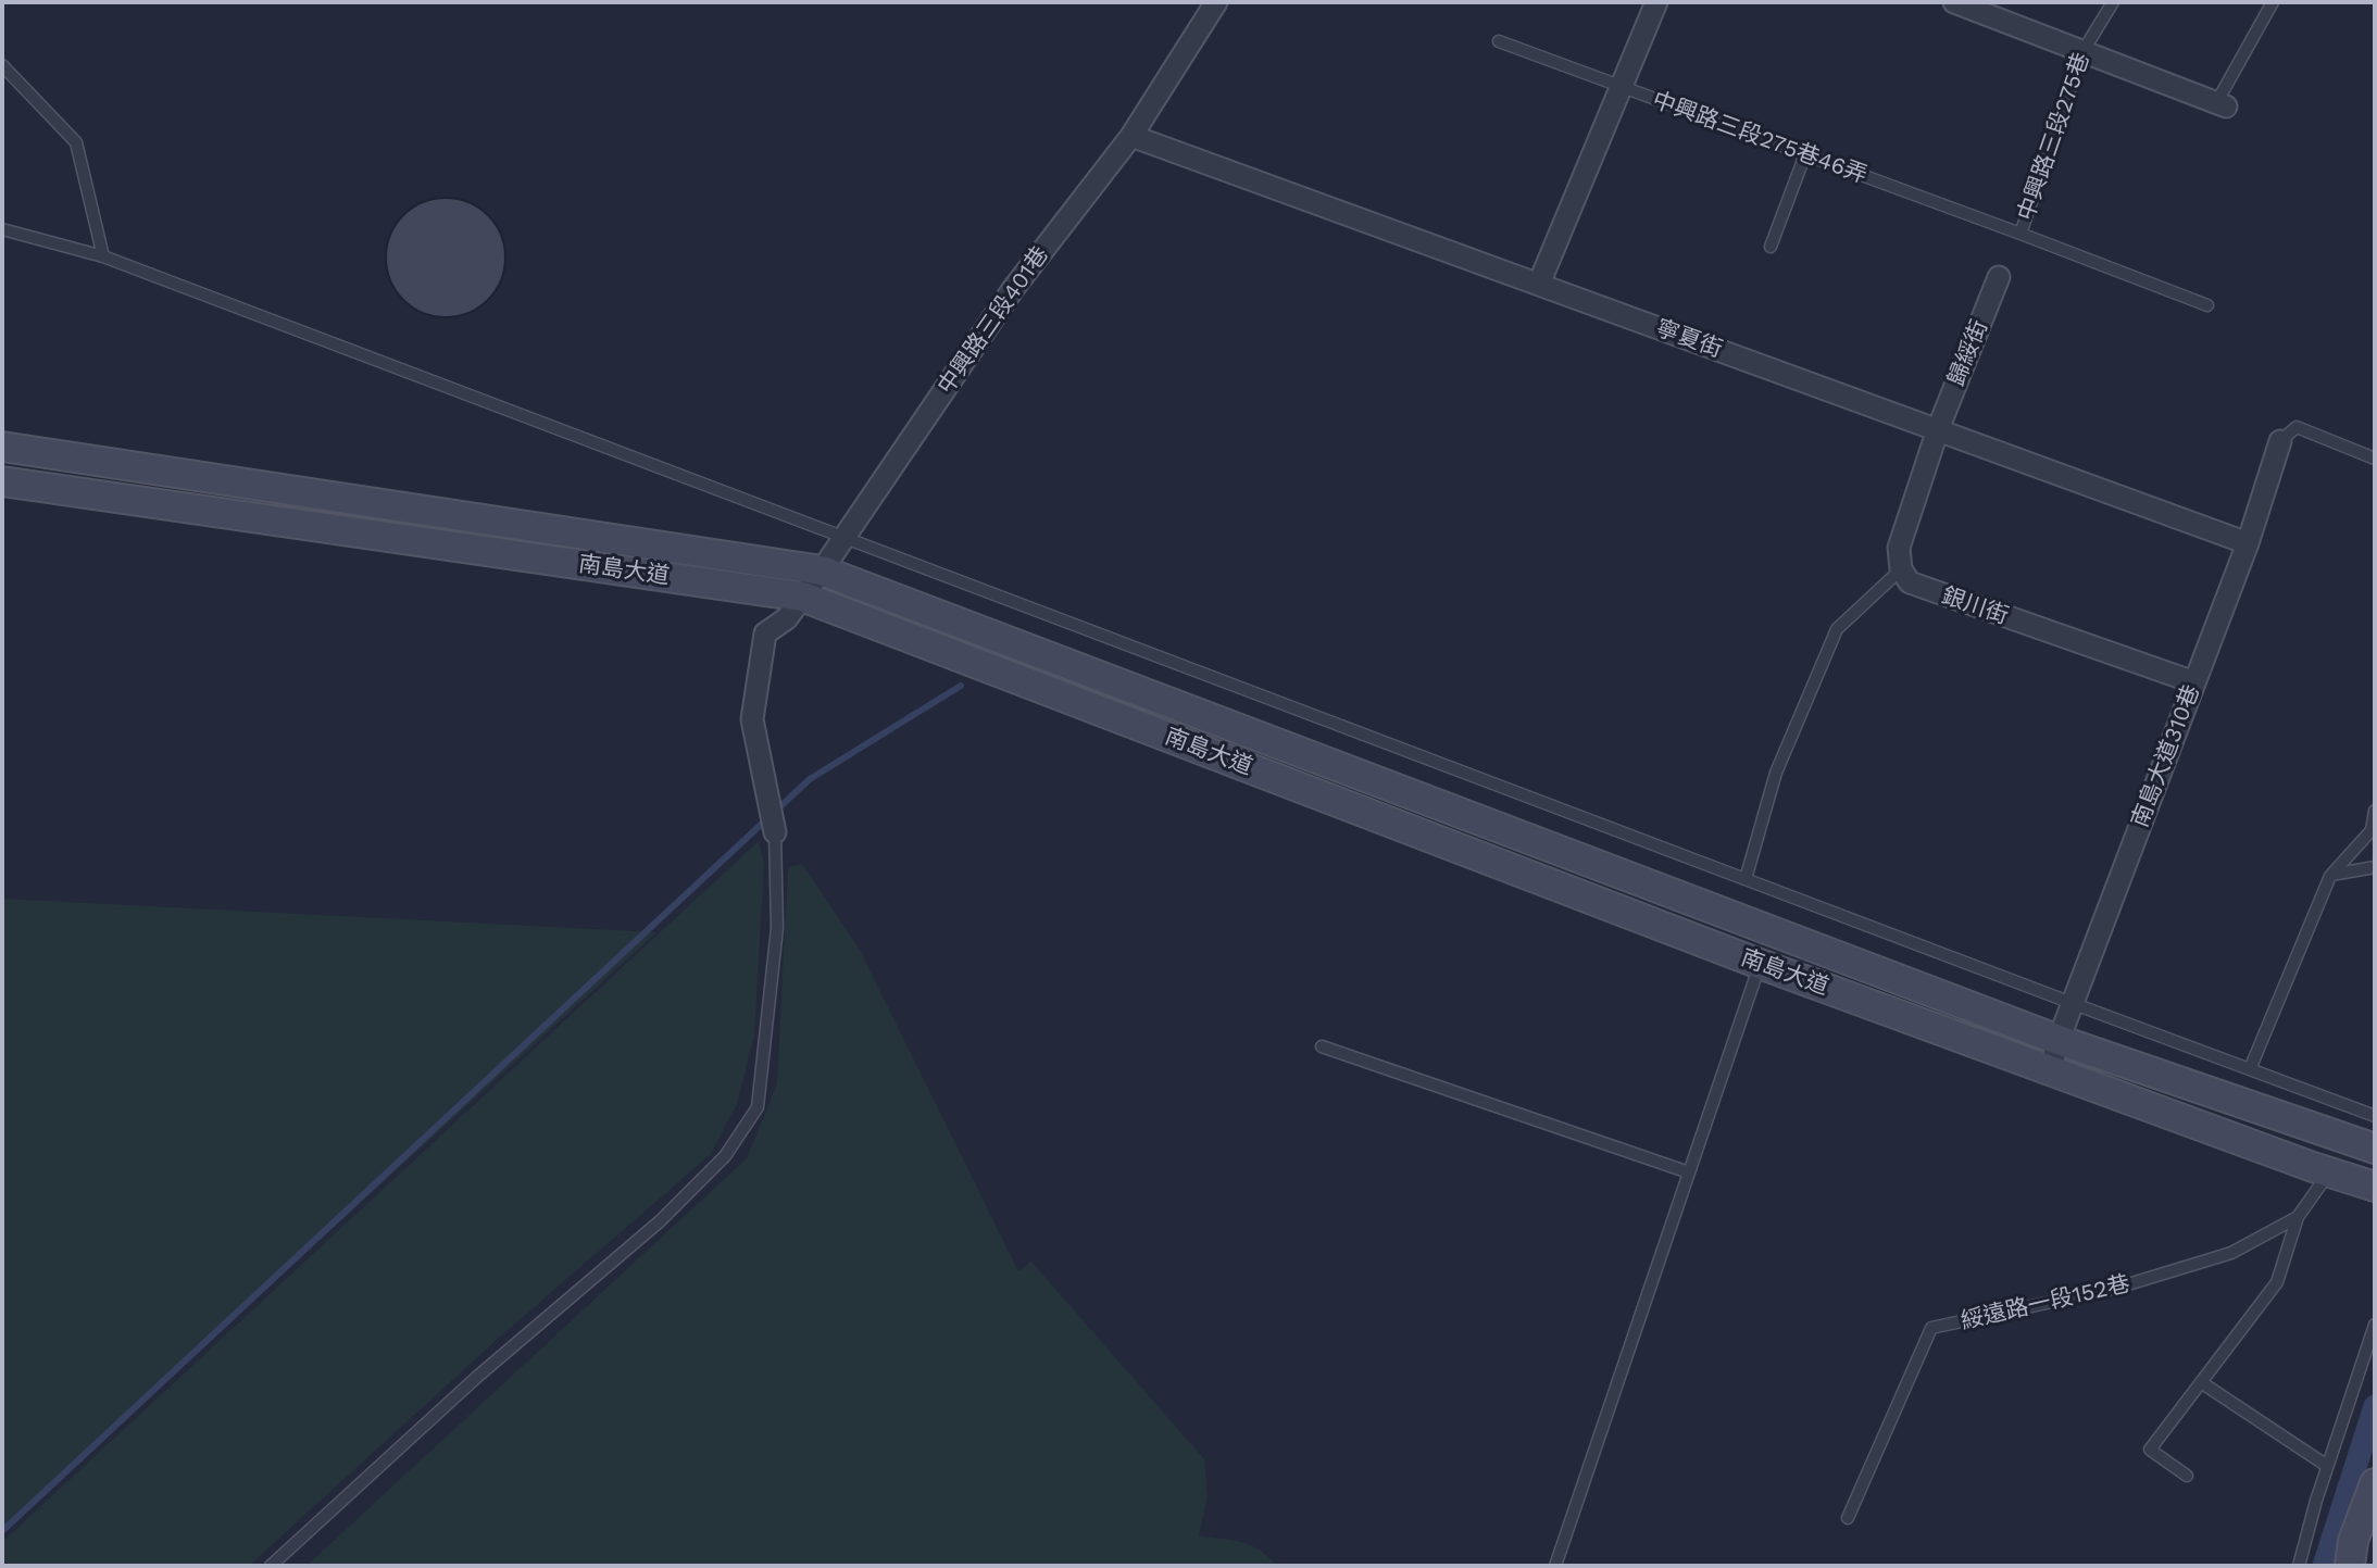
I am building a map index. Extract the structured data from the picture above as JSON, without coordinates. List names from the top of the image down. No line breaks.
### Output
{"streets":{"street":["中興路三段401巷","寧夏街","歸綏街","南島大道","銀川街","南島大道310巷"],"lane":["中興路三段275巷","中興路三段275巷46弄","綏遠路一段152巷"]},"crossings":[["中興路三段275巷","中興路三段275巷46弄"],["中興路三段401巷","寧夏街"],["中興路三段401巷","南島大道"],["寧夏街","歸綏街"],["寧夏街","南島大道310巷"],["南島大道","南島大道310巷"],["南島大道","綏遠路一段152巷"],["銀川街","南島大道310巷"]]}
